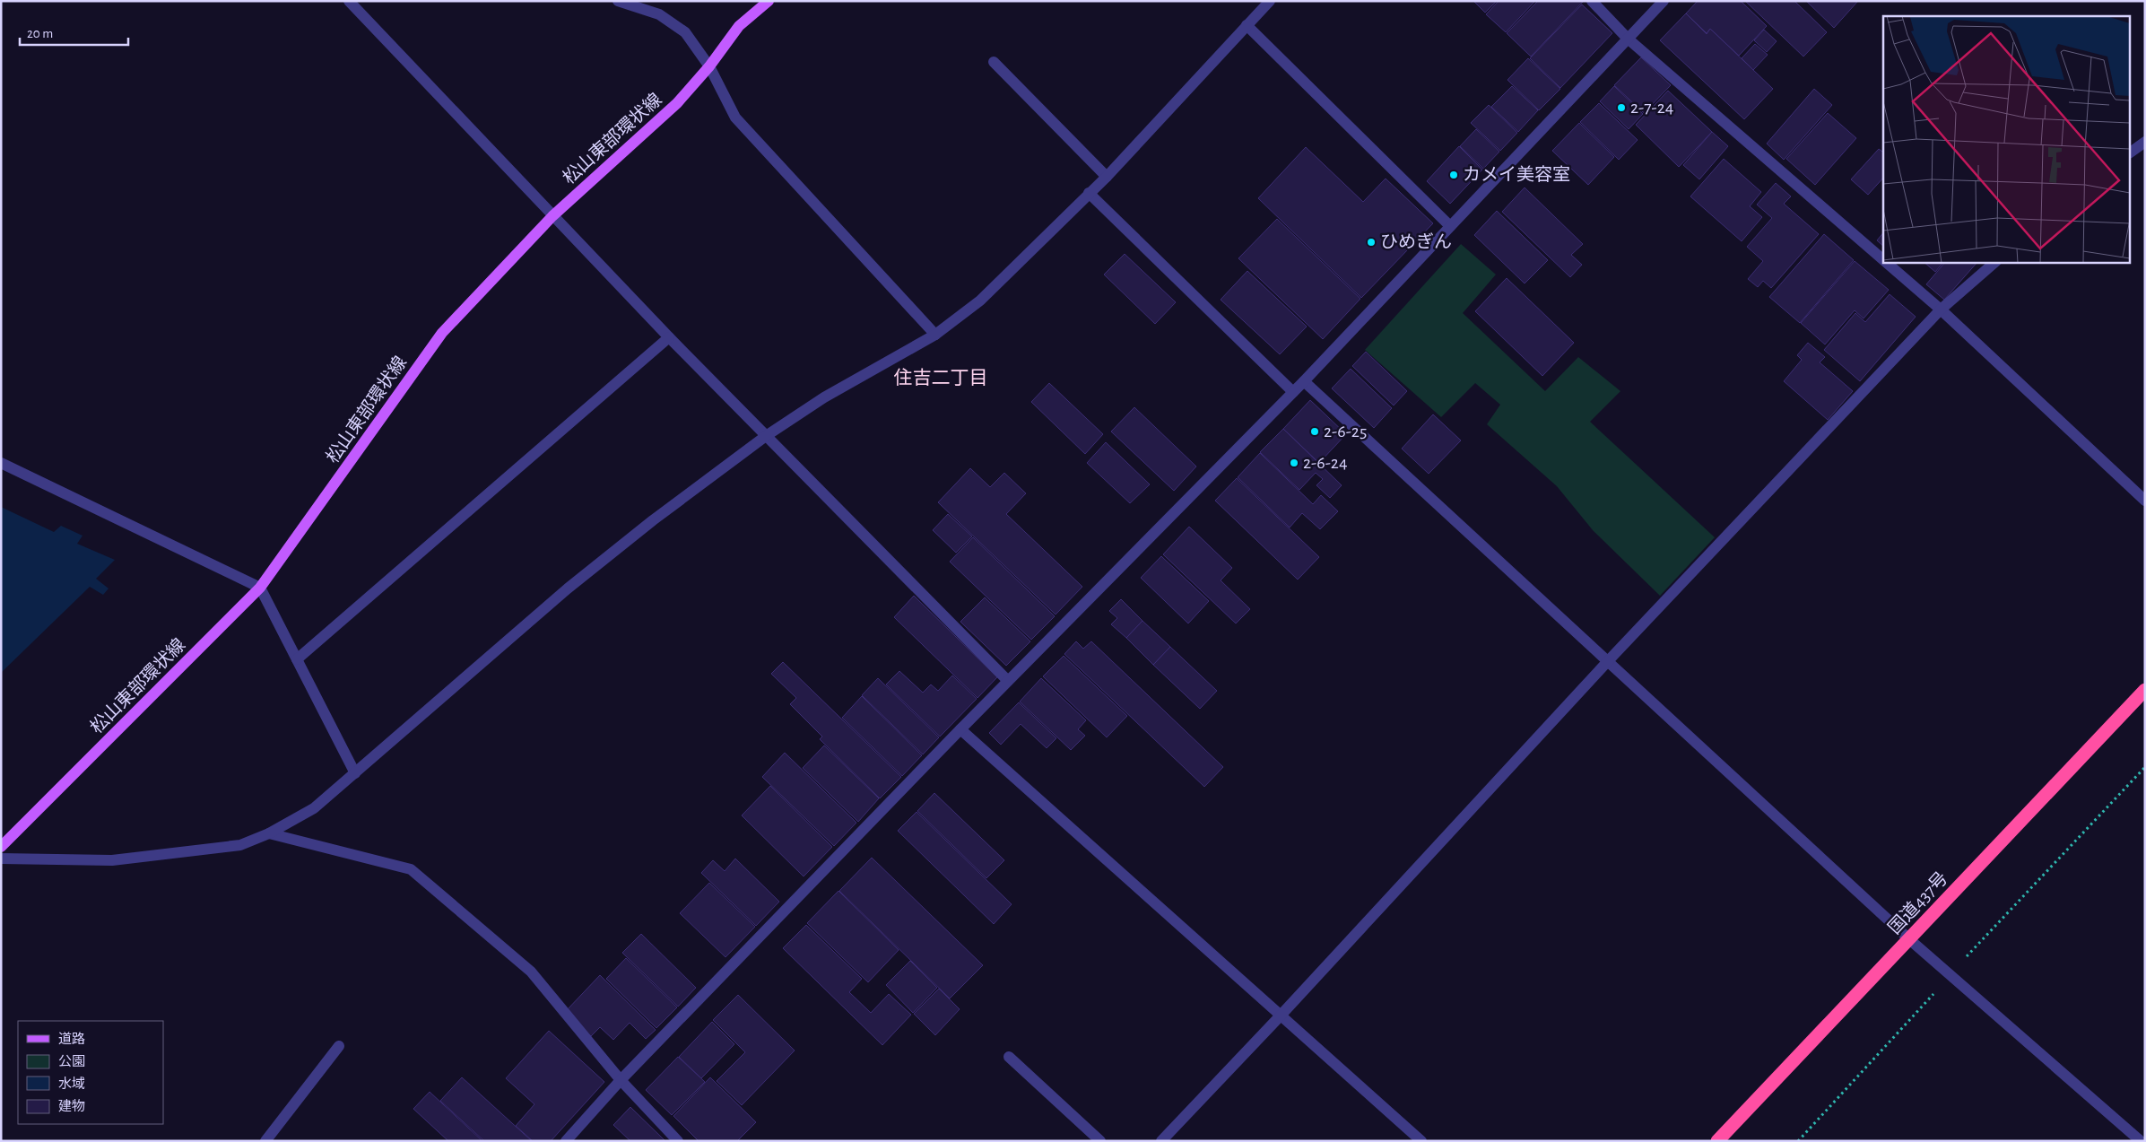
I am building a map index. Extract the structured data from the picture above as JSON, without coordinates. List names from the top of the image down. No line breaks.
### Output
{"streets":{"highway":["国道437号"],"main road":["松山東部環状線"]},"districts":["住吉二丁目"],"places":["2-7-24","カメイ美容室","ひめぎん","2-6-25","2-6-24"],"legend":["道路","公園","水域","建物"],"scale_bar":"20 m"}
